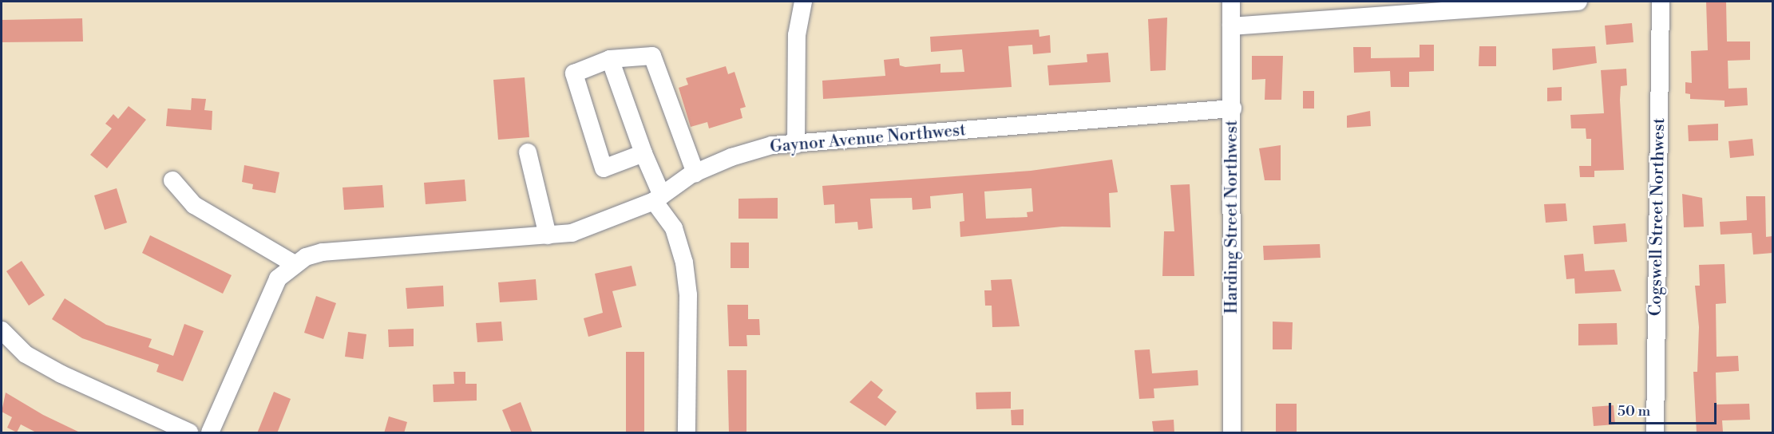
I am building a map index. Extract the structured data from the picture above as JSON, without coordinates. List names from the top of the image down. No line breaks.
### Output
{"streets":{"street":["Gaynor Avenue Northwest","Harding Street Northwest","Cogswell Street Northwest"]},"crossings":[["Gaynor Avenue Northwest","Harding Street Northwest"]],"scale_bar":"50 m"}
